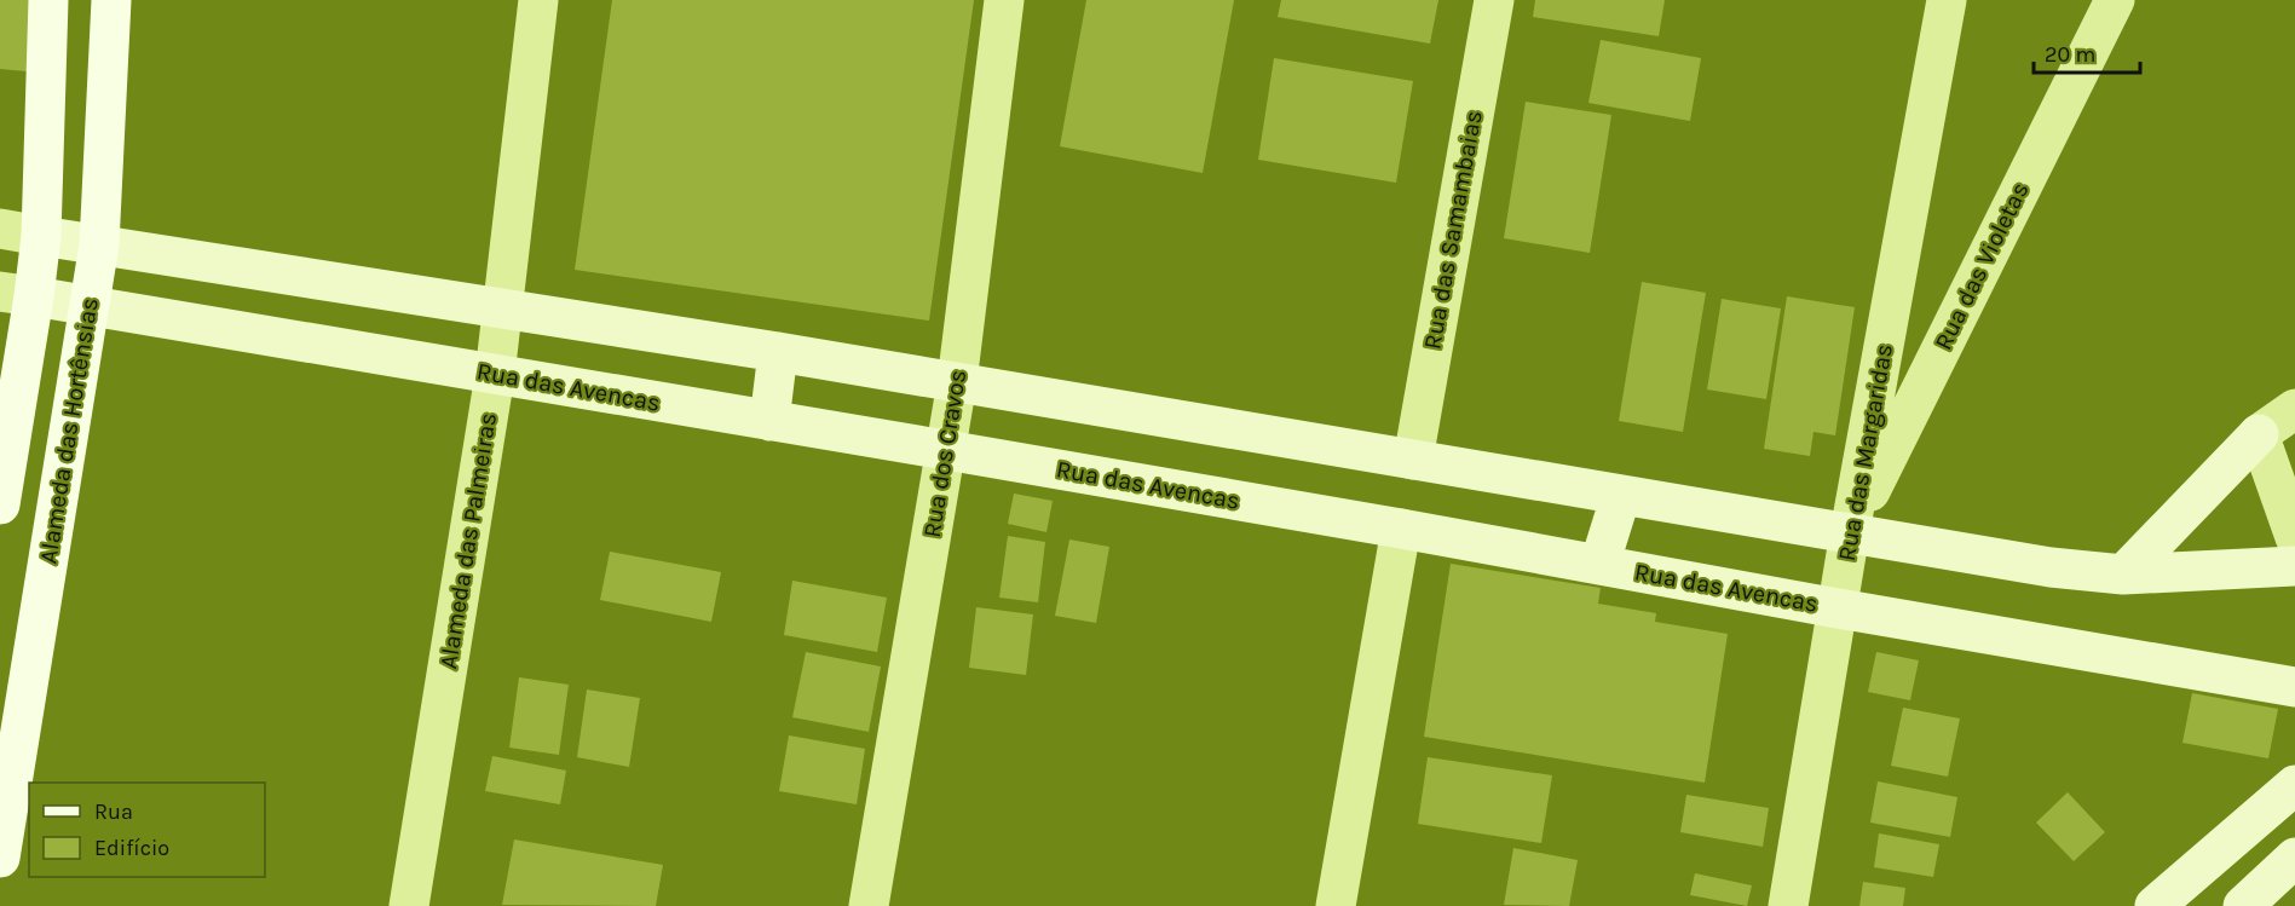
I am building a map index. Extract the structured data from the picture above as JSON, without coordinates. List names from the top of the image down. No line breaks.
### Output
{"streets":{"main road":["Alameda das Hortênsias"],"street":["Rua das Samambaias","Rua das Violetas","Rua das Avencas","Rua das Margaridas","Rua dos Cravos","Alameda das Palmeiras"]},"crossings":[["Rua das Violetas","Rua das Margaridas"],["Rua das Avencas","Alameda das Hortênsias"],["Rua das Avencas","Rua das Margaridas"],["Rua das Avencas","Rua dos Cravos"],["Rua das Avencas","Alameda das Palmeiras"]],"legend":["Rua","Edifício"],"scale_bar":"20 m"}
